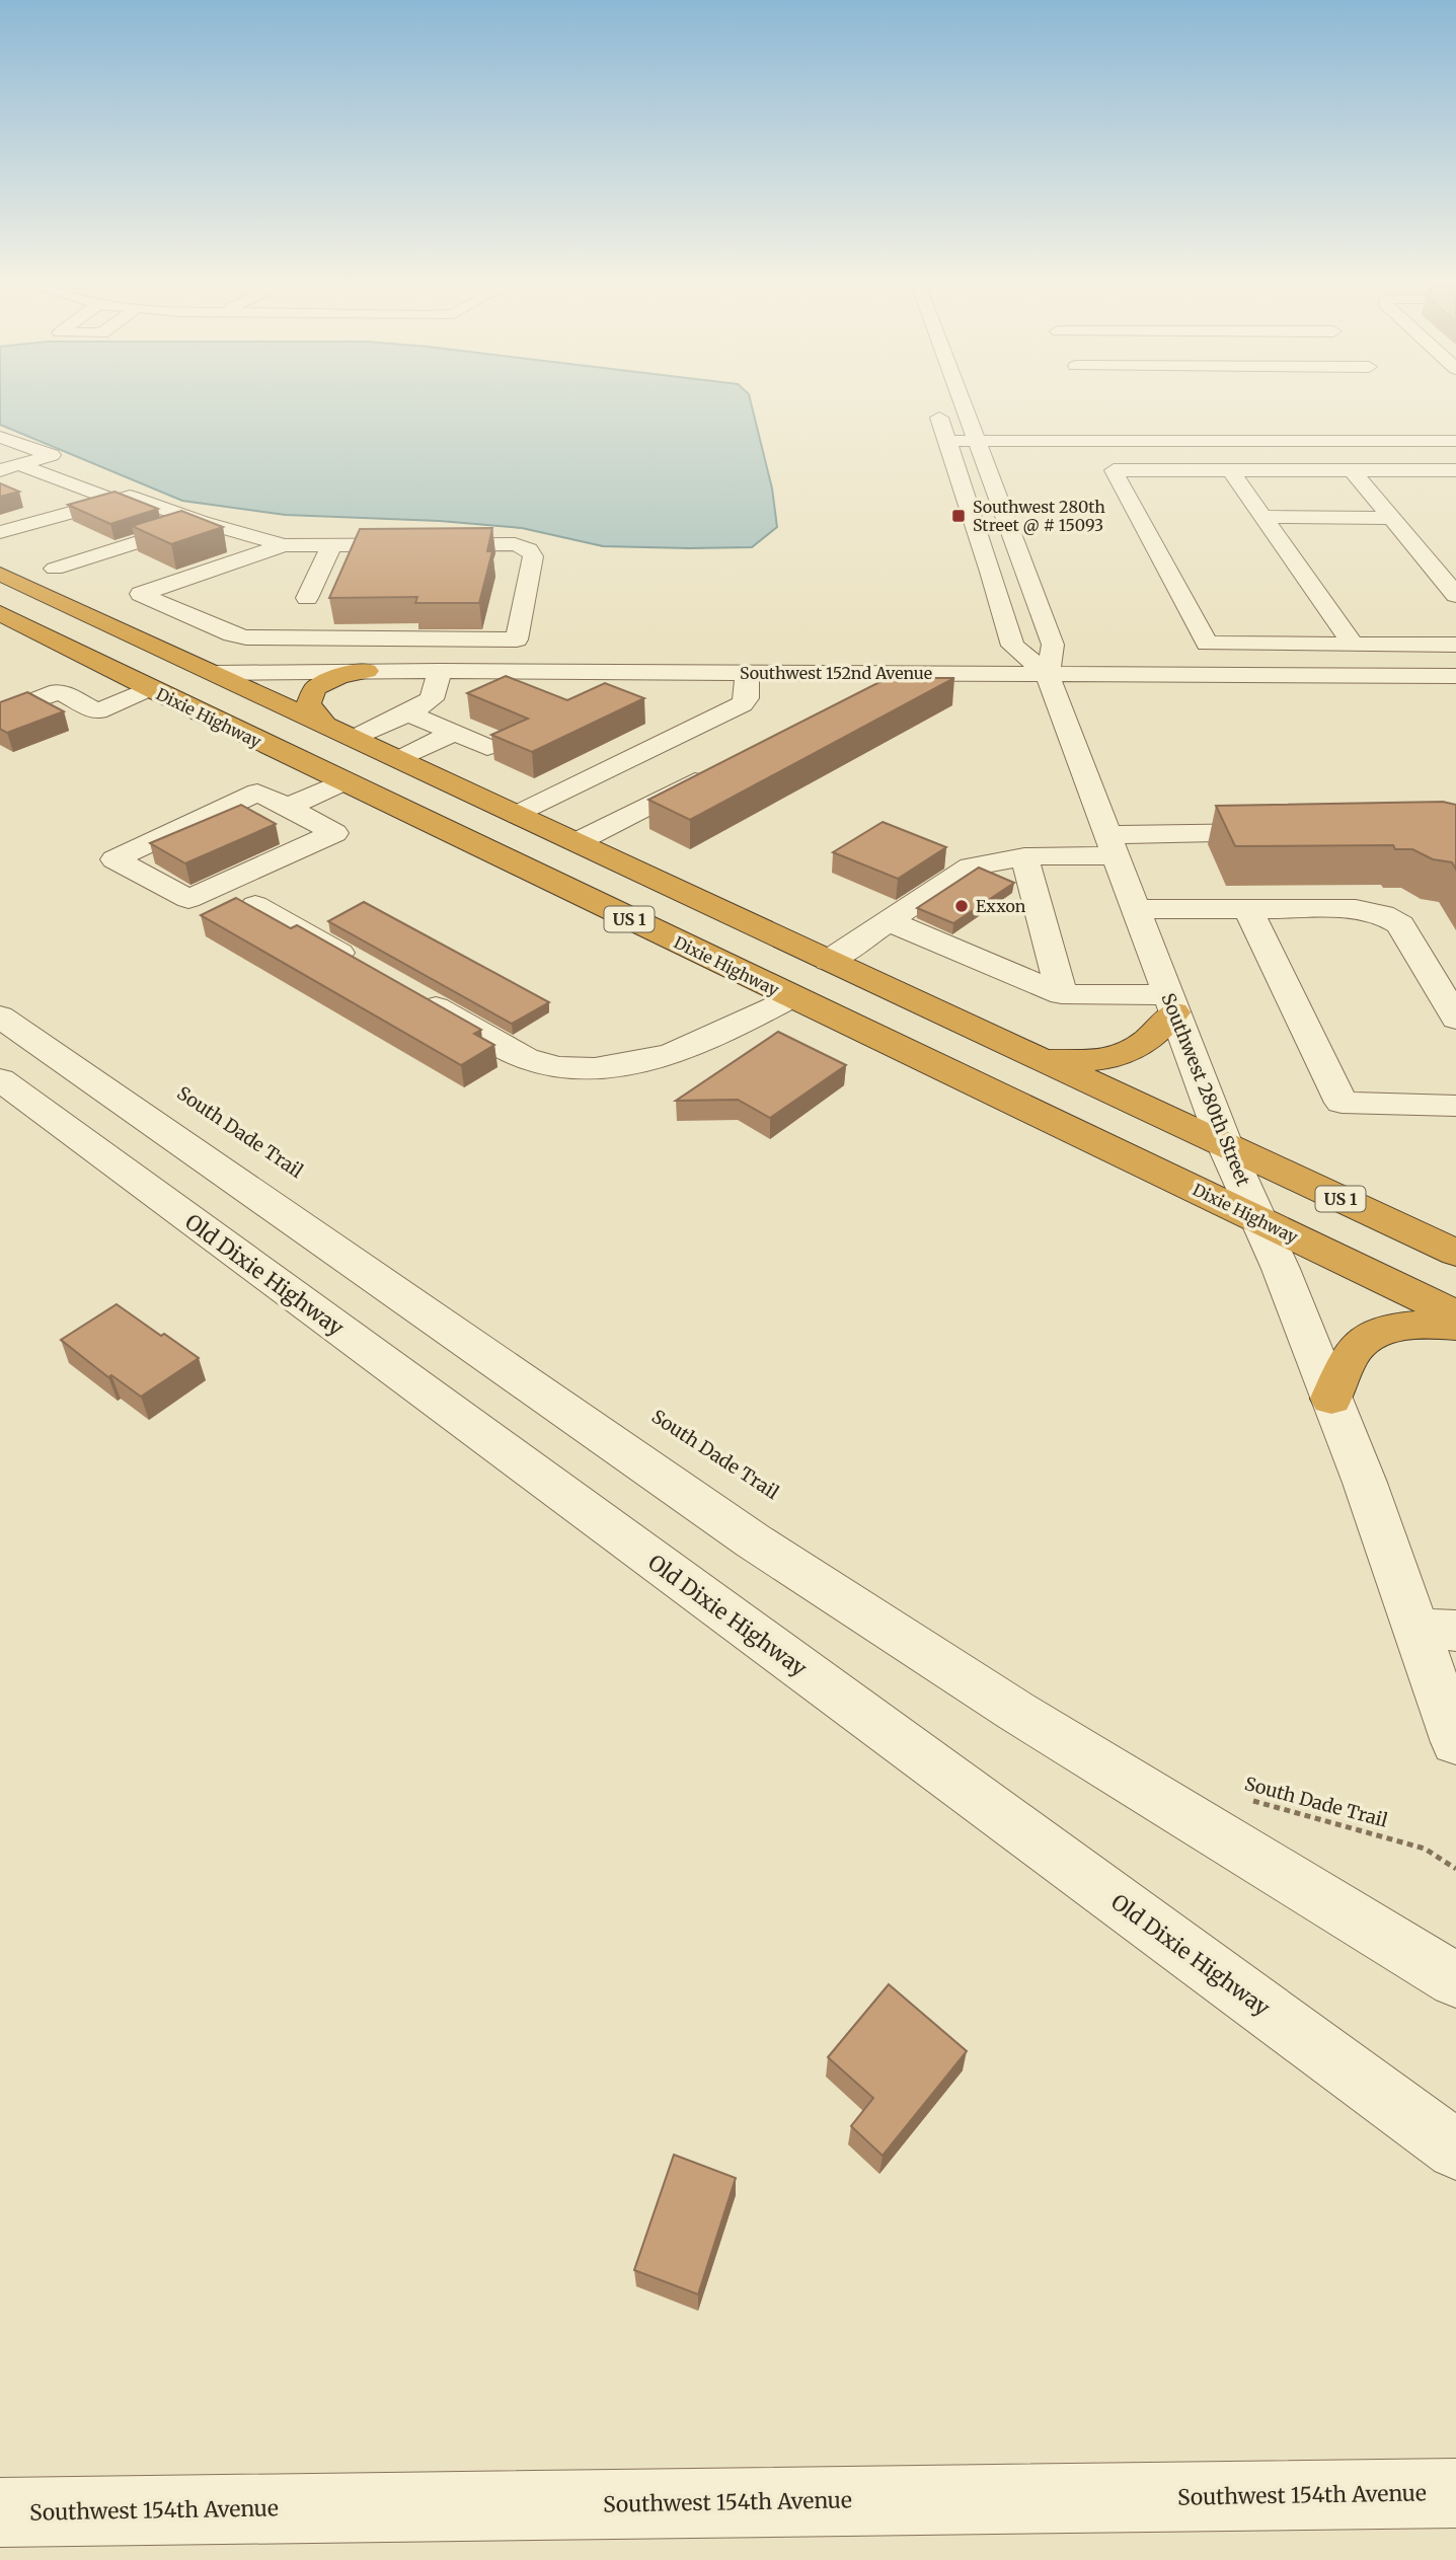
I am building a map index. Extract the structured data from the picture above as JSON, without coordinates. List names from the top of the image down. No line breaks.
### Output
{"streets":{"highway":["Dixie Highway","US 1"],"street":["Southwest 152nd Avenue","Southwest 280th Street","Old Dixie Highway","Southwest 154th Avenue"],"path":["South Dade Trail"]},"crossings":[["Southwest 152nd Avenue","US 1"],["Southwest 152nd Avenue","Southwest 280th Street"],["Dixie Highway","Southwest 280th Street"],["US 1","Southwest 280th Street"]],"places":{"transit":["Southwest 280th Street @ # 15093"],"other":["Exxon"]}}
